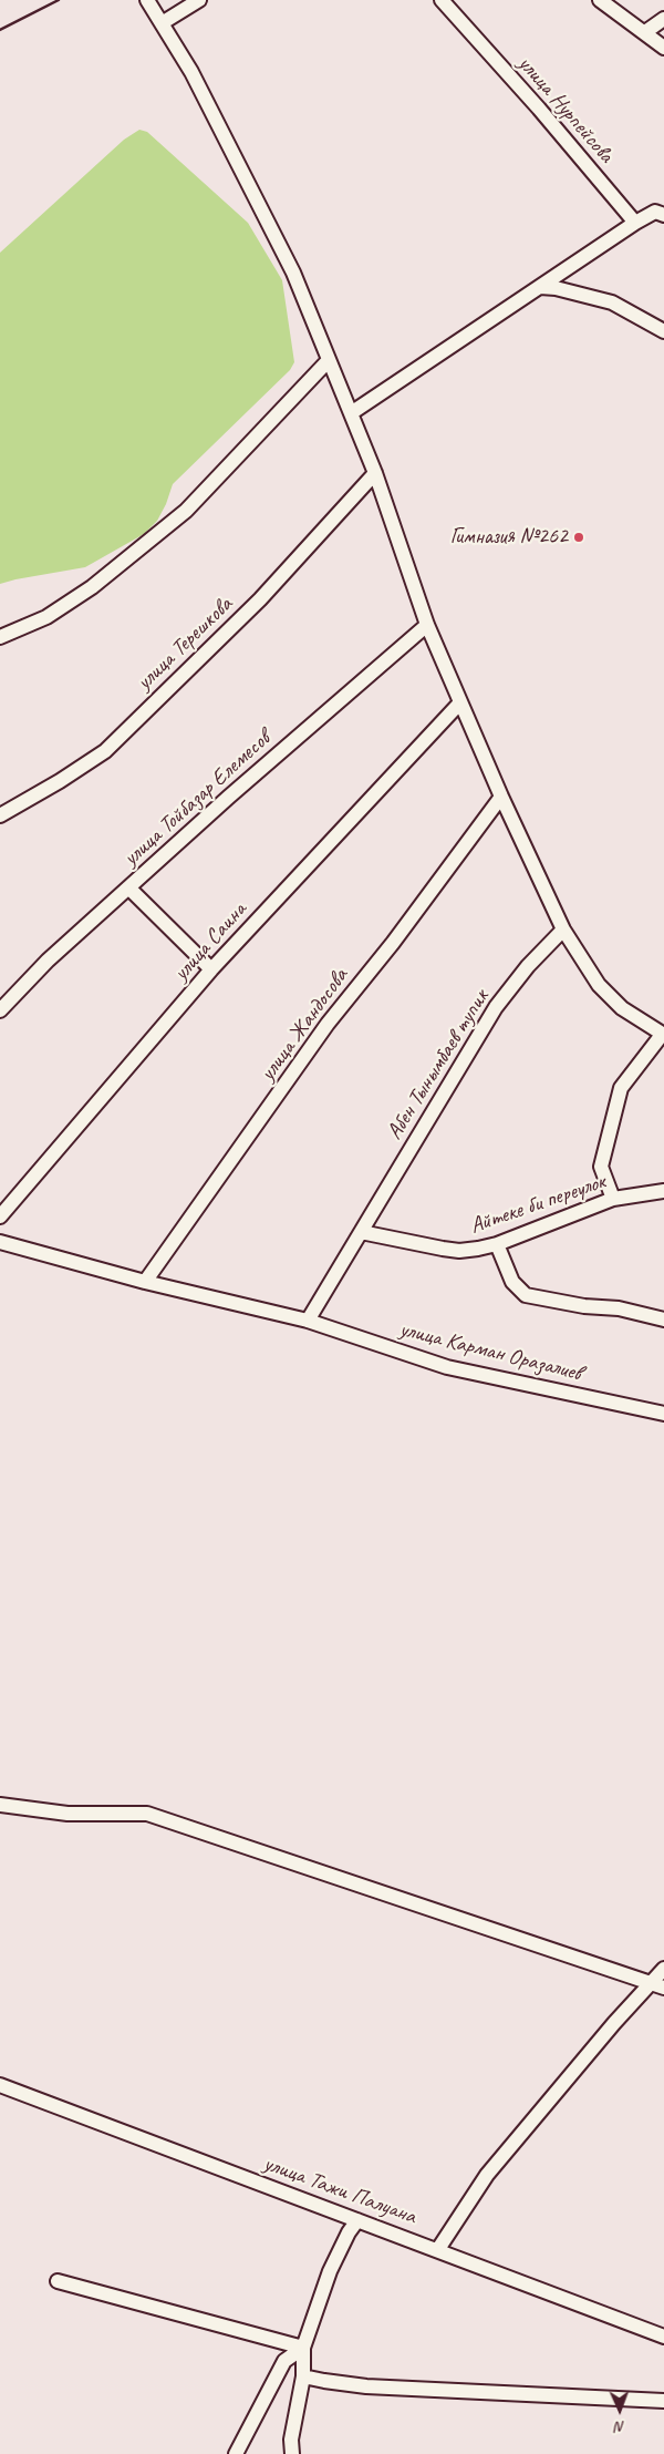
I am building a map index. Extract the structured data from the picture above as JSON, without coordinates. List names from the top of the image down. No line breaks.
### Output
{"streets":{"street":["улица Нурпейсова","улица Терешкова","улица Тойбазар Елемесов","улица Саина","улица Жандосова","Абен Тынымбаев тупик","Айтеке би переулок","улица Карман Оразалиев","улица Тажи Палуана"]},"crossings":[["улица Жандосова","улица Карман Оразалиев"],["Абен Тынымбаев тупик","Айтеке би переулок"],["Абен Тынымбаев тупик","улица Карман Оразалиев"]],"places":["Гимназия №262"],"north":"bottom"}
